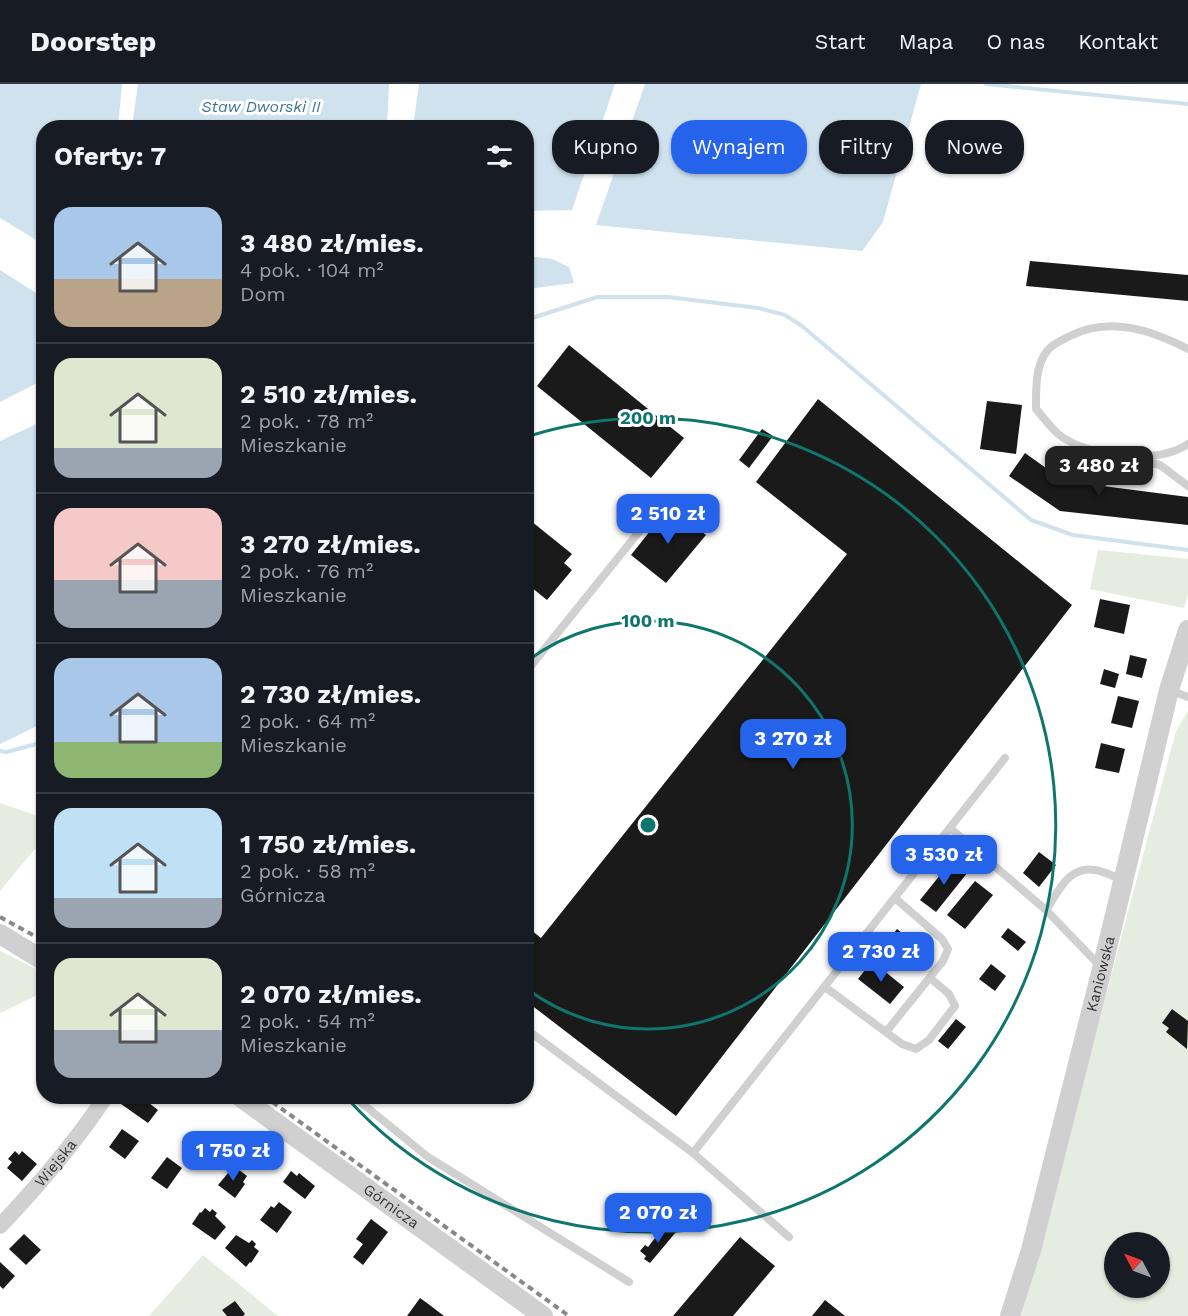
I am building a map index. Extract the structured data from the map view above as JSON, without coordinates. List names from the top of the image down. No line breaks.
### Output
{"streets":{"street":["Kaniowska","Wiejska","Górnicza"]},"water":["Staw Dworski II"],"north":"top left","page":{"header":"Doorstep","nav":["Start","Mapa","O nas","Kontakt"],"chip":["Kupno","Wynajem","Filtry","Nowe"],"heading":"Oferty: 7","list":[{"name":"3 480 zł/mies.","note":"4 pok. · 104 m² · Dom"},{"name":"2 510 zł/mies.","note":"2 pok. · 78 m² · Mieszkanie"},{"name":"3 270 zł/mies.","note":"2 pok. · 76 m² · Mieszkanie"},{"name":"2 730 zł/mies.","note":"2 pok. · 64 m² · Mieszkanie"},{"name":"1 750 zł/mies.","note":"2 pok. · 58 m² · Górnicza"},{"name":"2 070 zł/mies.","note":"2 pok. · 54 m² · Mieszkanie"}],"price":["3 480 zł","2 510 zł","3 270 zł","3 530 zł","2 730 zł","1 750 zł","2 070 zł"]},"rings":["200 m","100 m"]}
